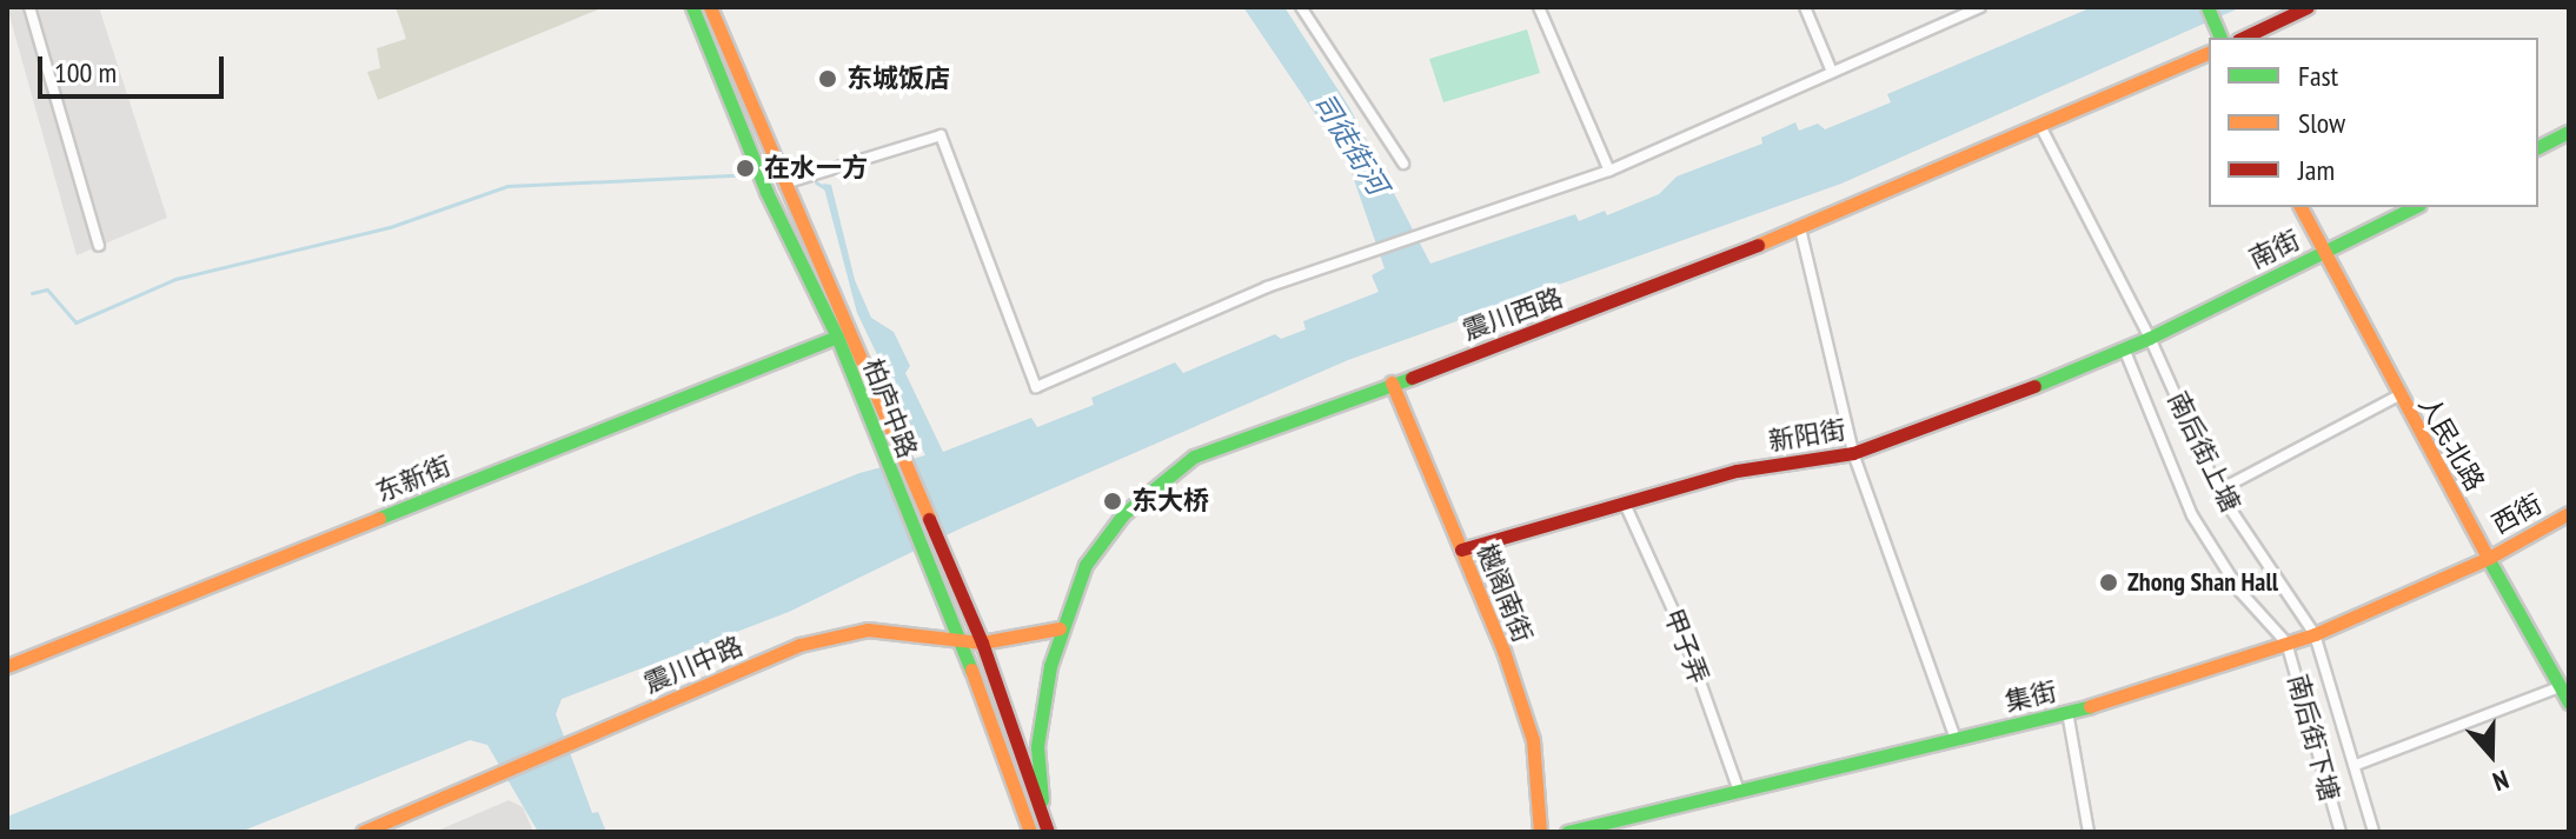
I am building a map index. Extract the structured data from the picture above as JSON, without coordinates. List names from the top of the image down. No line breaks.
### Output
{"streets":{"street":["南街","震川西路","柏庐中路","新阳街","人民北路","南后街上塘","东新街","西街","樾阁南街","甲子弄","震川中路","集街","南后街下塘"]},"crossings":[["南街","新阳街"],["南街","人民北路"],["南街","南后街上塘"],["震川西路","柏庐中路"],["震川西路","南后街上塘"],["震川西路","樾阁南街"],["震川西路","震川中路"],["柏庐中路","东新街"],["柏庐中路","震川中路"],["新阳街","南后街上塘"],["新阳街","樾阁南街"],["新阳街","甲子弄"],["新阳街","南后街下塘"],["人民北路","西街"],["人民北路","集街"],["南后街上塘","集街"],["西街","集街"],["甲子弄","集街"],["集街","南后街下塘"]],"water":["司徒街河"],"places":["东城饭店","在水一方","东大桥","Zhong Shan Hall"],"legend":["Fast","Slow","Jam"],"scale_bar":"100 m","north":"bottom"}
